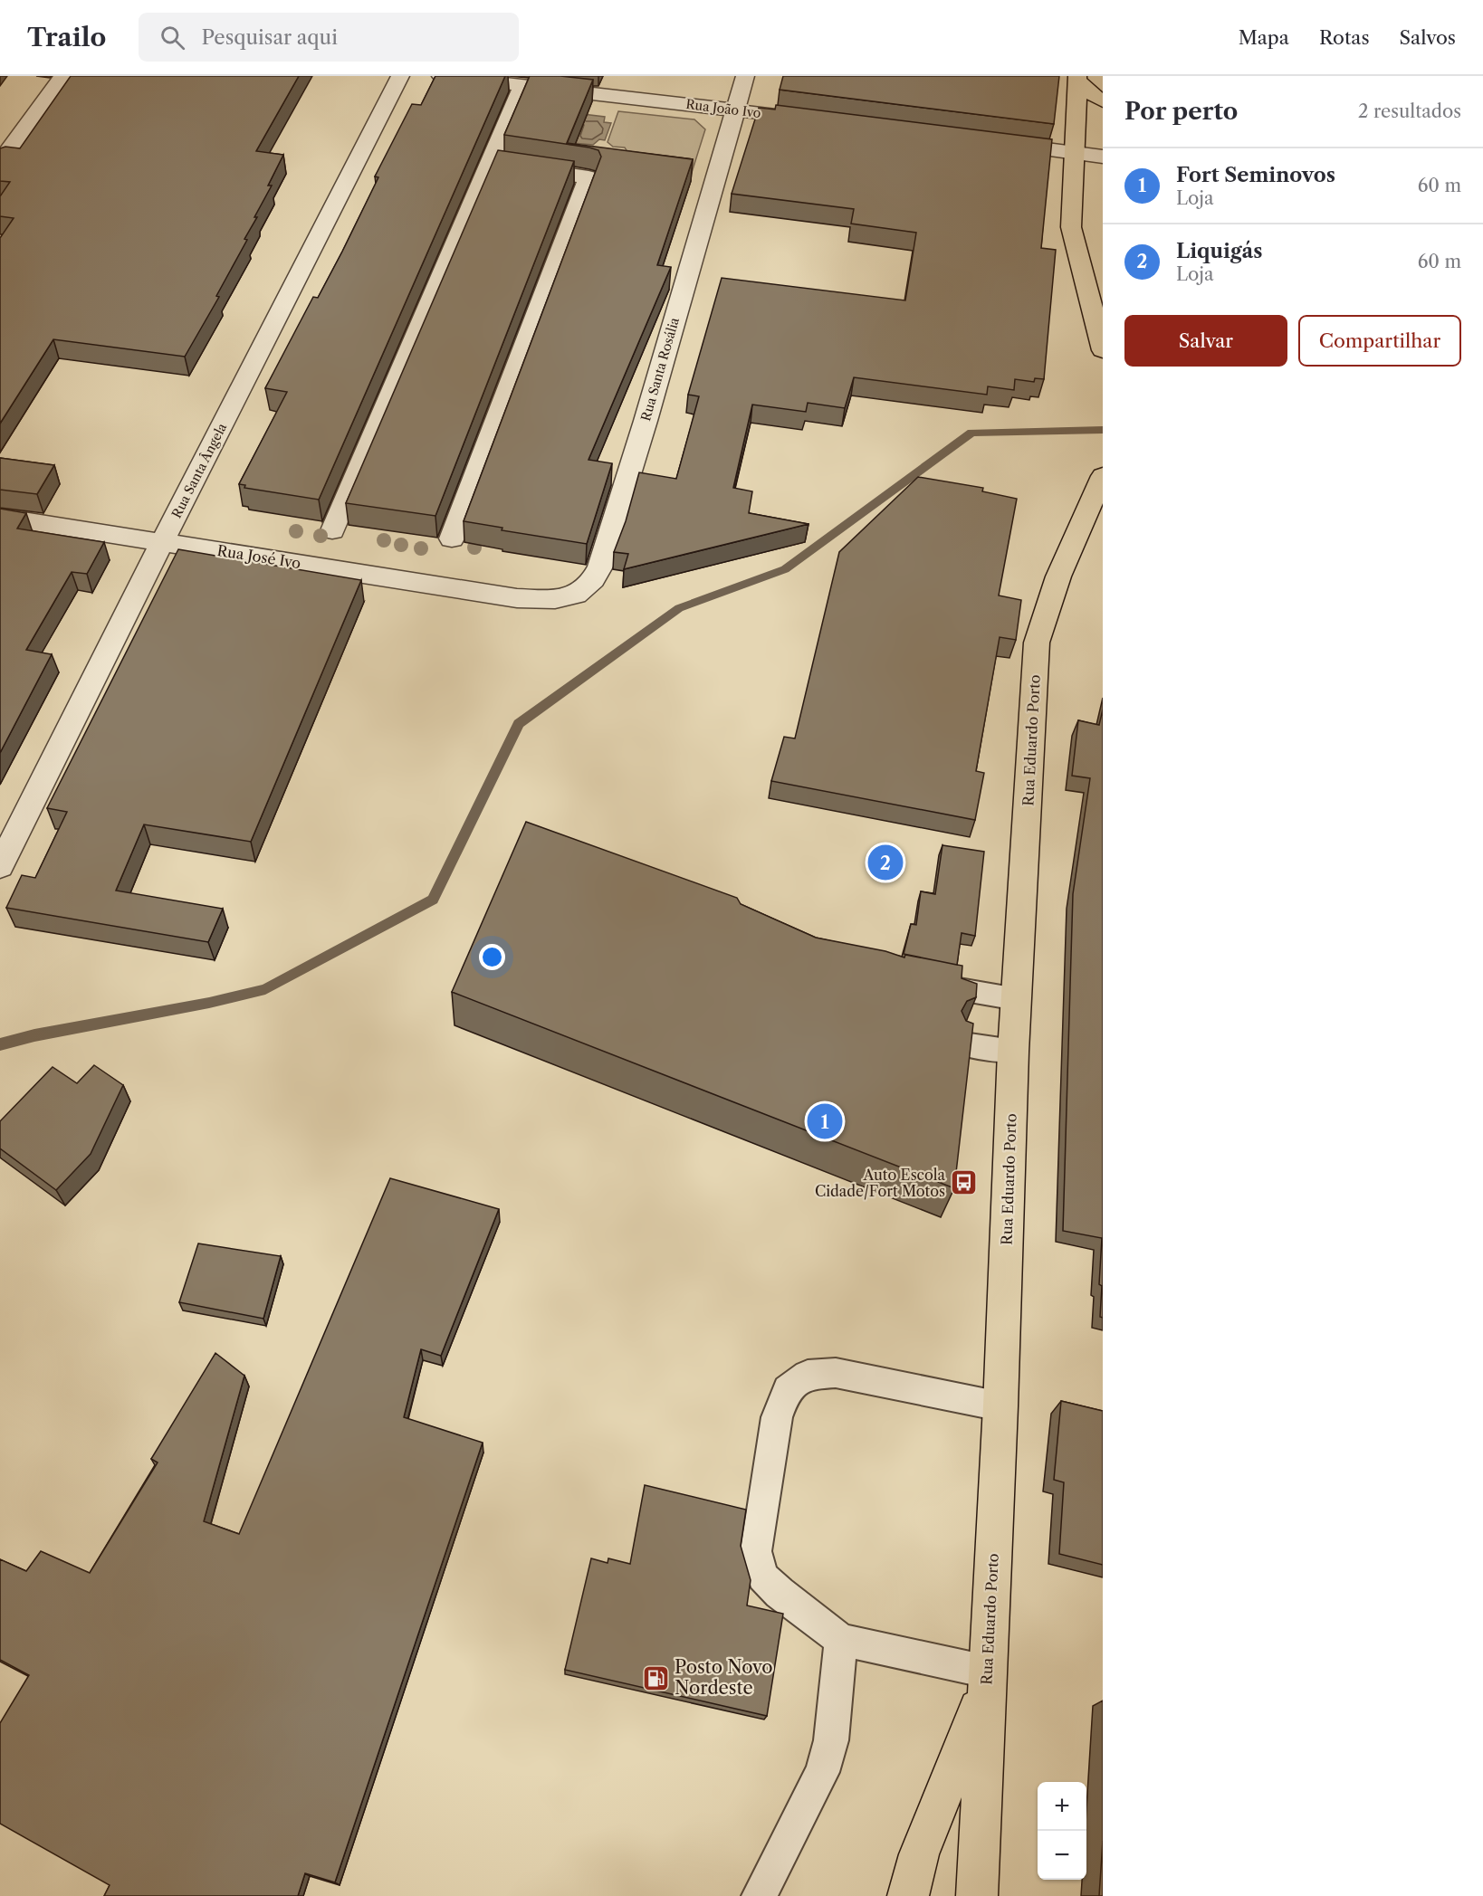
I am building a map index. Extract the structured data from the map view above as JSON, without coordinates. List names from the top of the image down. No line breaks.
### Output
{"streets":{"main road":["Rua Eduardo Porto"],"street":["Rua João Ivo","Rua Santa Rosália","Rua Santa Ângela","Rua José Ivo"]},"crossings":[["Rua João Ivo","Rua Santa Rosália"],["Rua Santa Rosália","Rua José Ivo"],["Rua Santa Ângela","Rua José Ivo"]],"places":{"bus stop":["Auto Escola Cidade/Fort Motos"],"fuel station":["Posto Novo Nordeste"]},"page":{"header":"Trailo","search":"Pesquisar aqui","nav":["Mapa","Rotas","Salvos"],"heading":["Por perto","2 resultados"],"list":[{"mark":"1","name":"Fort Seminovos","note":"Loja","value":"60 m"},{"mark":"2","name":"Liquigás","note":"Loja","value":"60 m"}],"buttons":["Salvar","Compartilhar"],"pins":["2","1"],"map_buttons":["+","−"]}}
